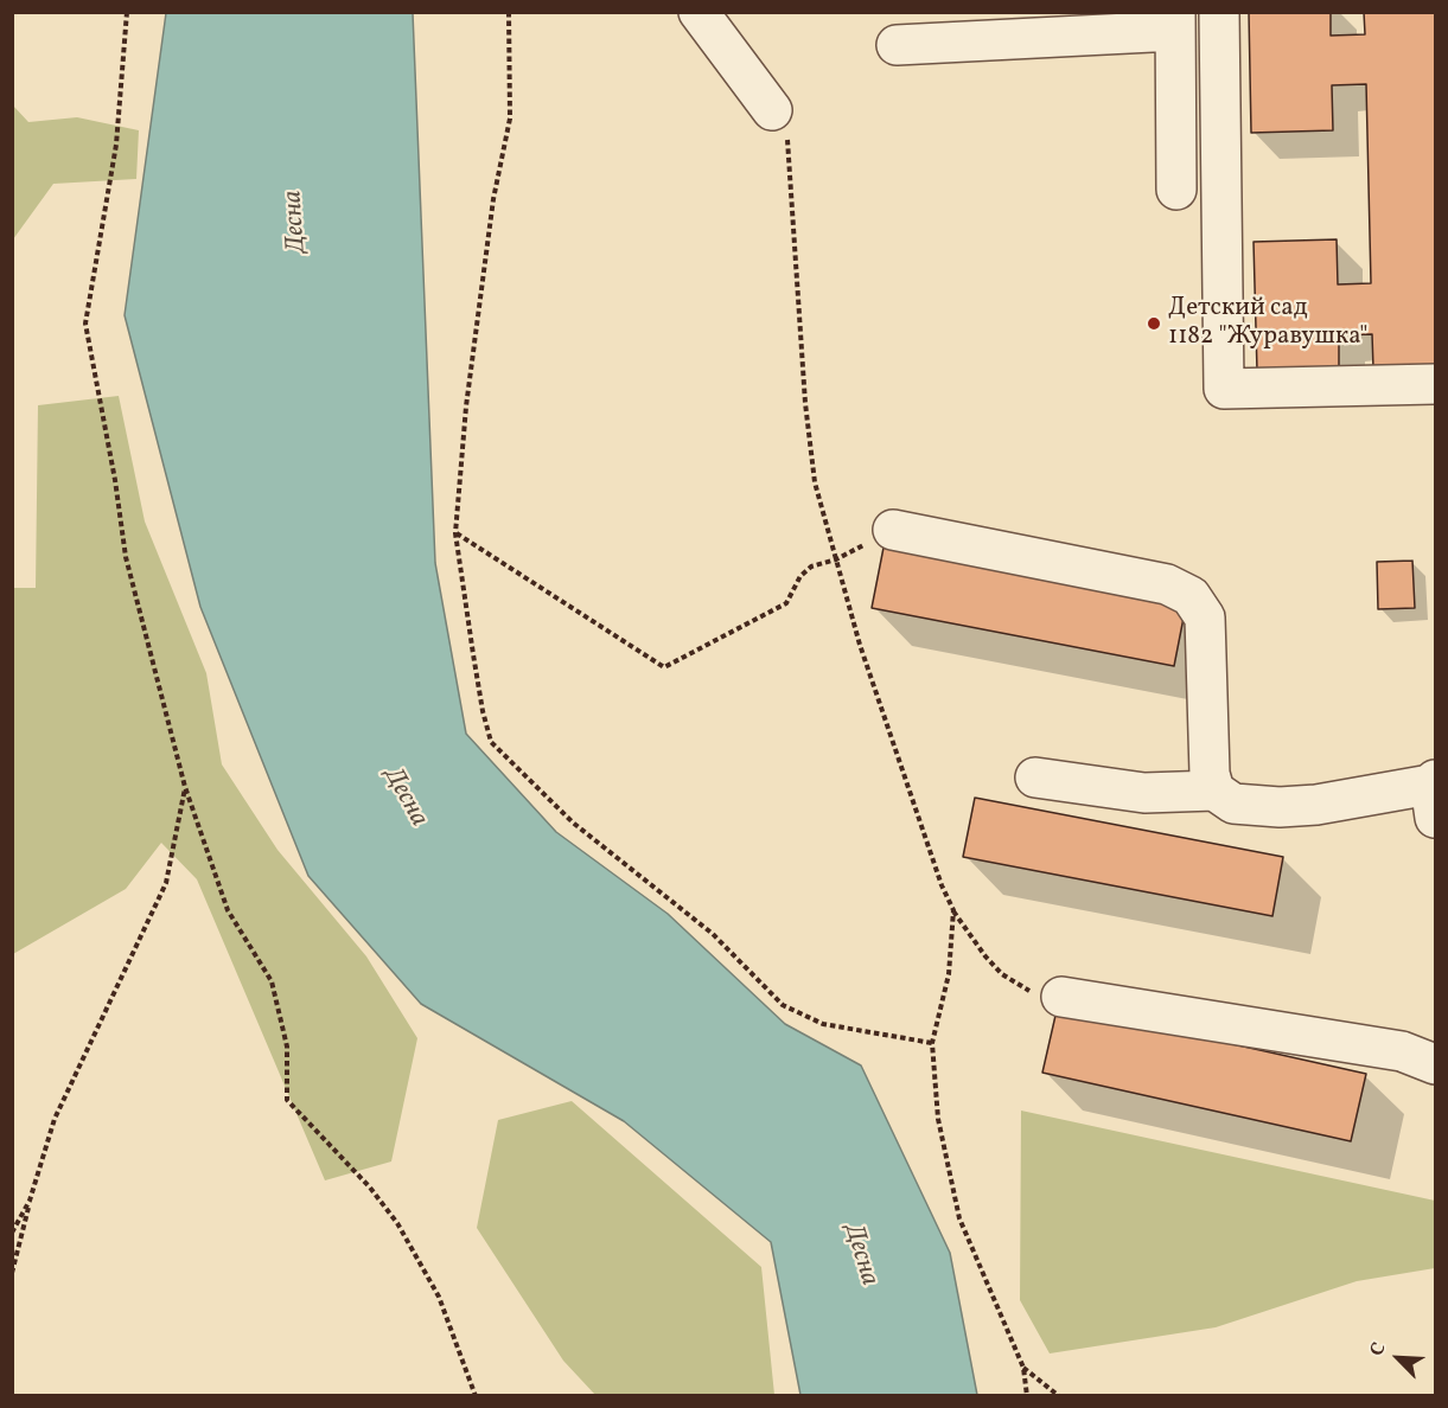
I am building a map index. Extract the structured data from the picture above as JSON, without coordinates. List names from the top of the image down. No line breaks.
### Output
{"water":["Десна"],"places":["Детский сад 1182 \"Журавушка\""],"north":"top left"}
